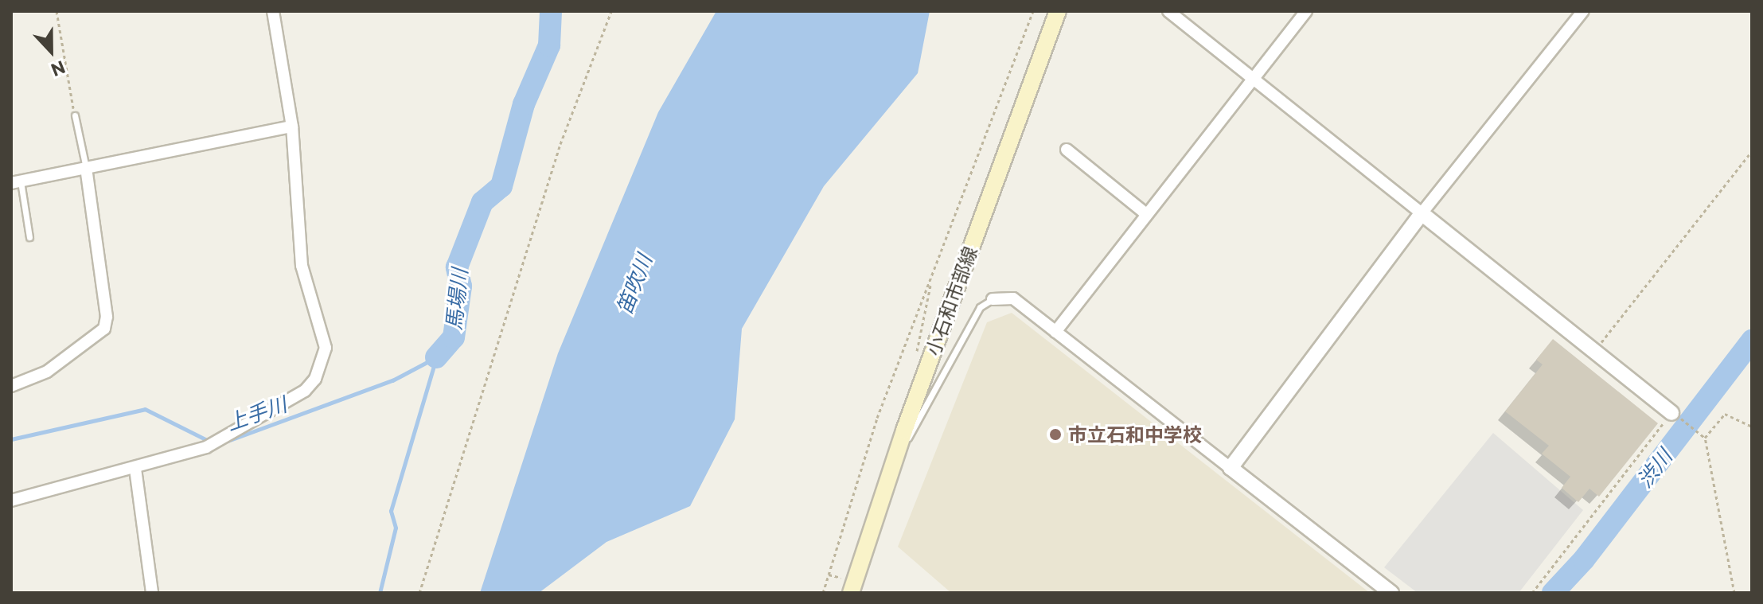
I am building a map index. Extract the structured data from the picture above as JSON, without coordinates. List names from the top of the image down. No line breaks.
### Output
{"streets":{"main road":["小石和市部線"]},"water":["笛吹川","馬場川","上手川","渋川"],"places":["市立石和中学校"],"north":"bottom"}
